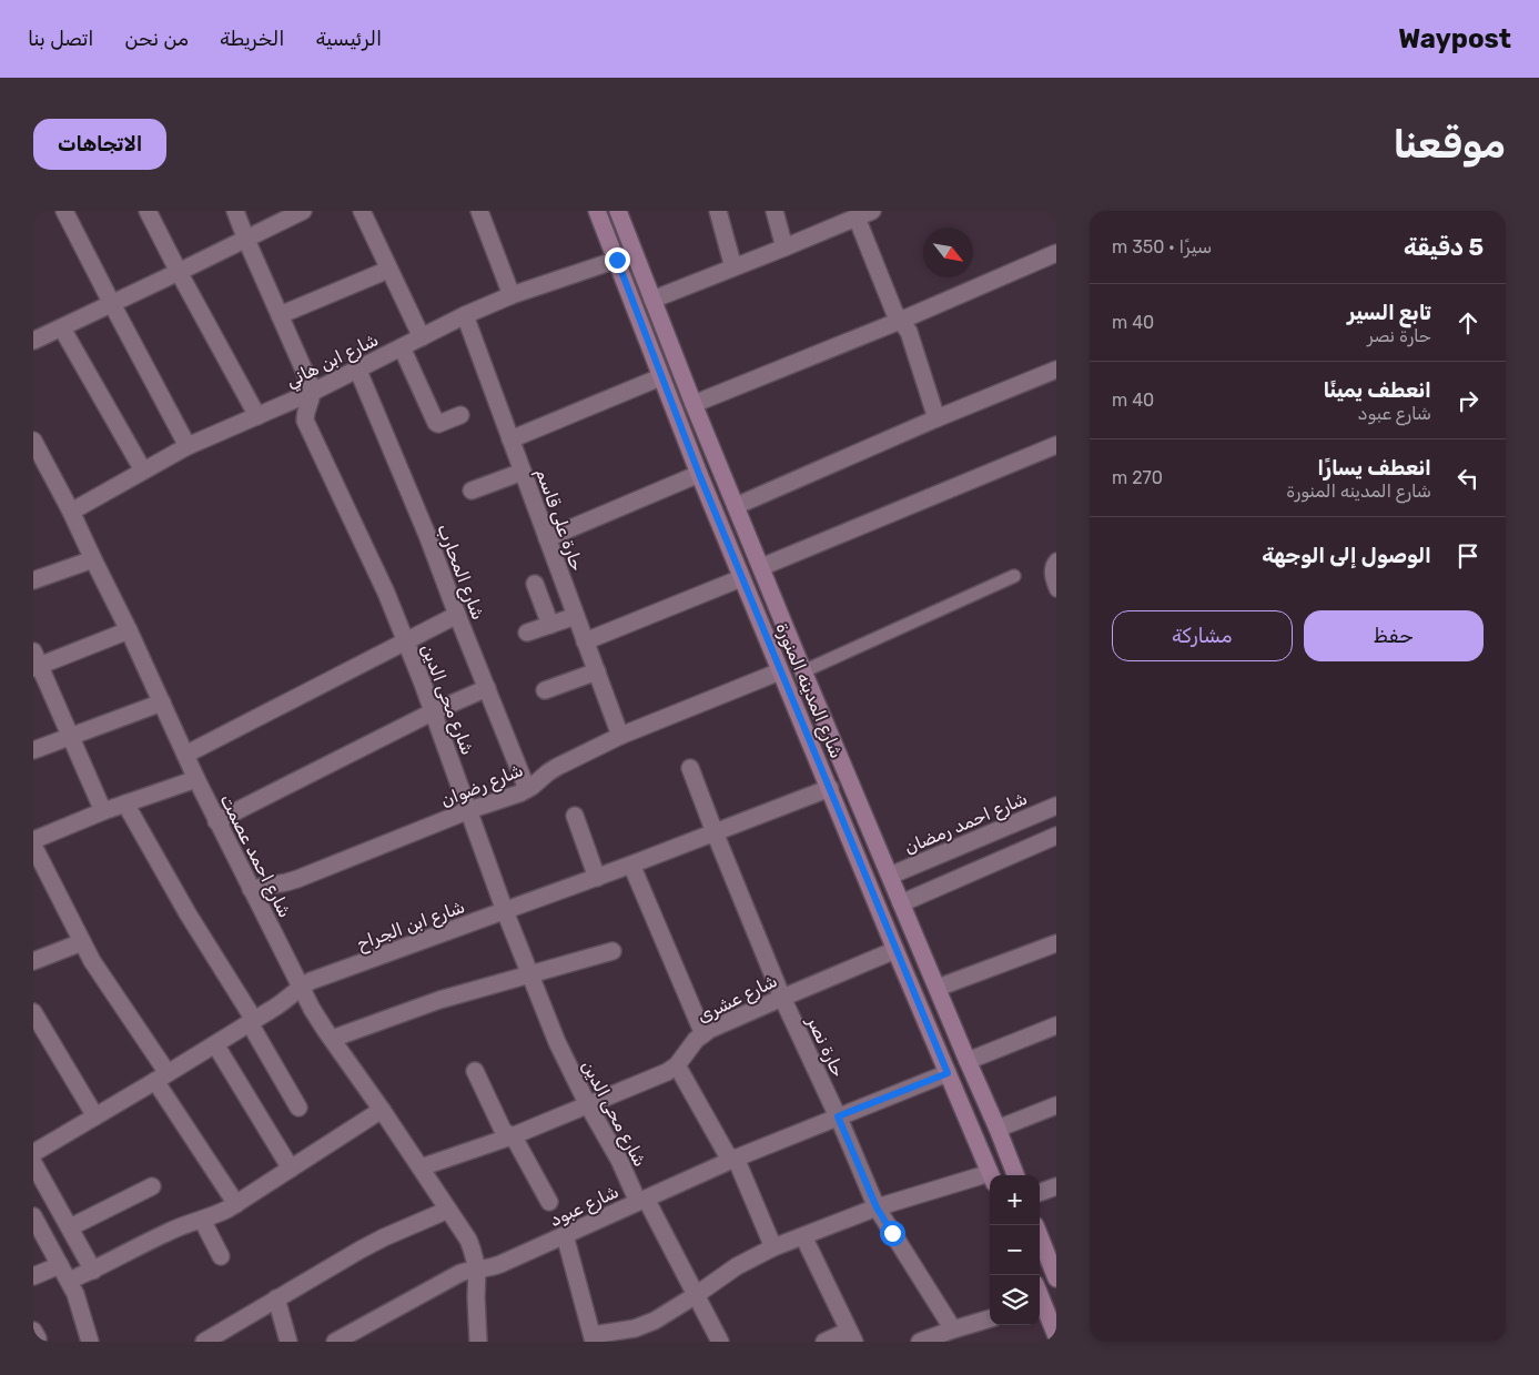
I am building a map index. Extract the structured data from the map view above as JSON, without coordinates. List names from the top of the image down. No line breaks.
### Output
{"streets":{"main road":["شارع المدينه المنورة"],"street":["شارع ابن هاني","حارة على قاسم","شارع المحارب","شارع محى الدين","شارع رضوان","شارع احمد رمضان","شارع احمد عصمت","شارع ابن الجراح","شارع عشرى","حارة نصر","شارع عبود"]},"crossings":[["شارع ابن هاني","حارة على قاسم"],["شارع ابن هاني","شارع المحارب"],["شارع ابن هاني","شارع المدينه المنورة"],["شارع ابن هاني","شارع محى الدين"],["شارع ابن هاني","شارع احمد عصمت"],["حارة على قاسم","شارع رضوان"],["شارع المحارب","شارع رضوان"],["شارع المدينه المنورة","شارع رضوان"],["شارع المدينه المنورة","شارع احمد رمضان"],["شارع المدينه المنورة","شارع ابن الجراح"],["شارع المدينه المنورة","شارع عشرى"],["شارع المدينه المنورة","شارع عبود"],["شارع محى الدين","شارع رضوان"],["شارع محى الدين","شارع ابن الجراح"],["شارع محى الدين","شارع عشرى"],["شارع محى الدين","شارع عبود"],["شارع رضوان","شارع احمد عصمت"],["شارع احمد عصمت","شارع ابن الجراح"],["شارع احمد عصمت","شارع عشرى"],["شارع احمد عصمت","شارع عبود"],["شارع ابن الجراح","حارة نصر"],["شارع عشرى","حارة نصر"],["حارة نصر","شارع عبود"]],"north":"bottom right","page":{"header":"Waypost","nav":["الرئيسية","الخريطة","من نحن","اتصل بنا"],"buttons":["الاتجاهات",["حفظ","مشاركة"]],"title":"موقعنا","heading":["5 دقيقة","سيرًا · 350 m"],"list":[["تابع السير","حارة نصر","40 m"],["انعطف يمينًا","شارع عبود","40 m"],["انعطف يسارًا","شارع المدينه المنورة","270 m"],"الوصول إلى الوجهة"],"map_buttons":["+","−"]}}
